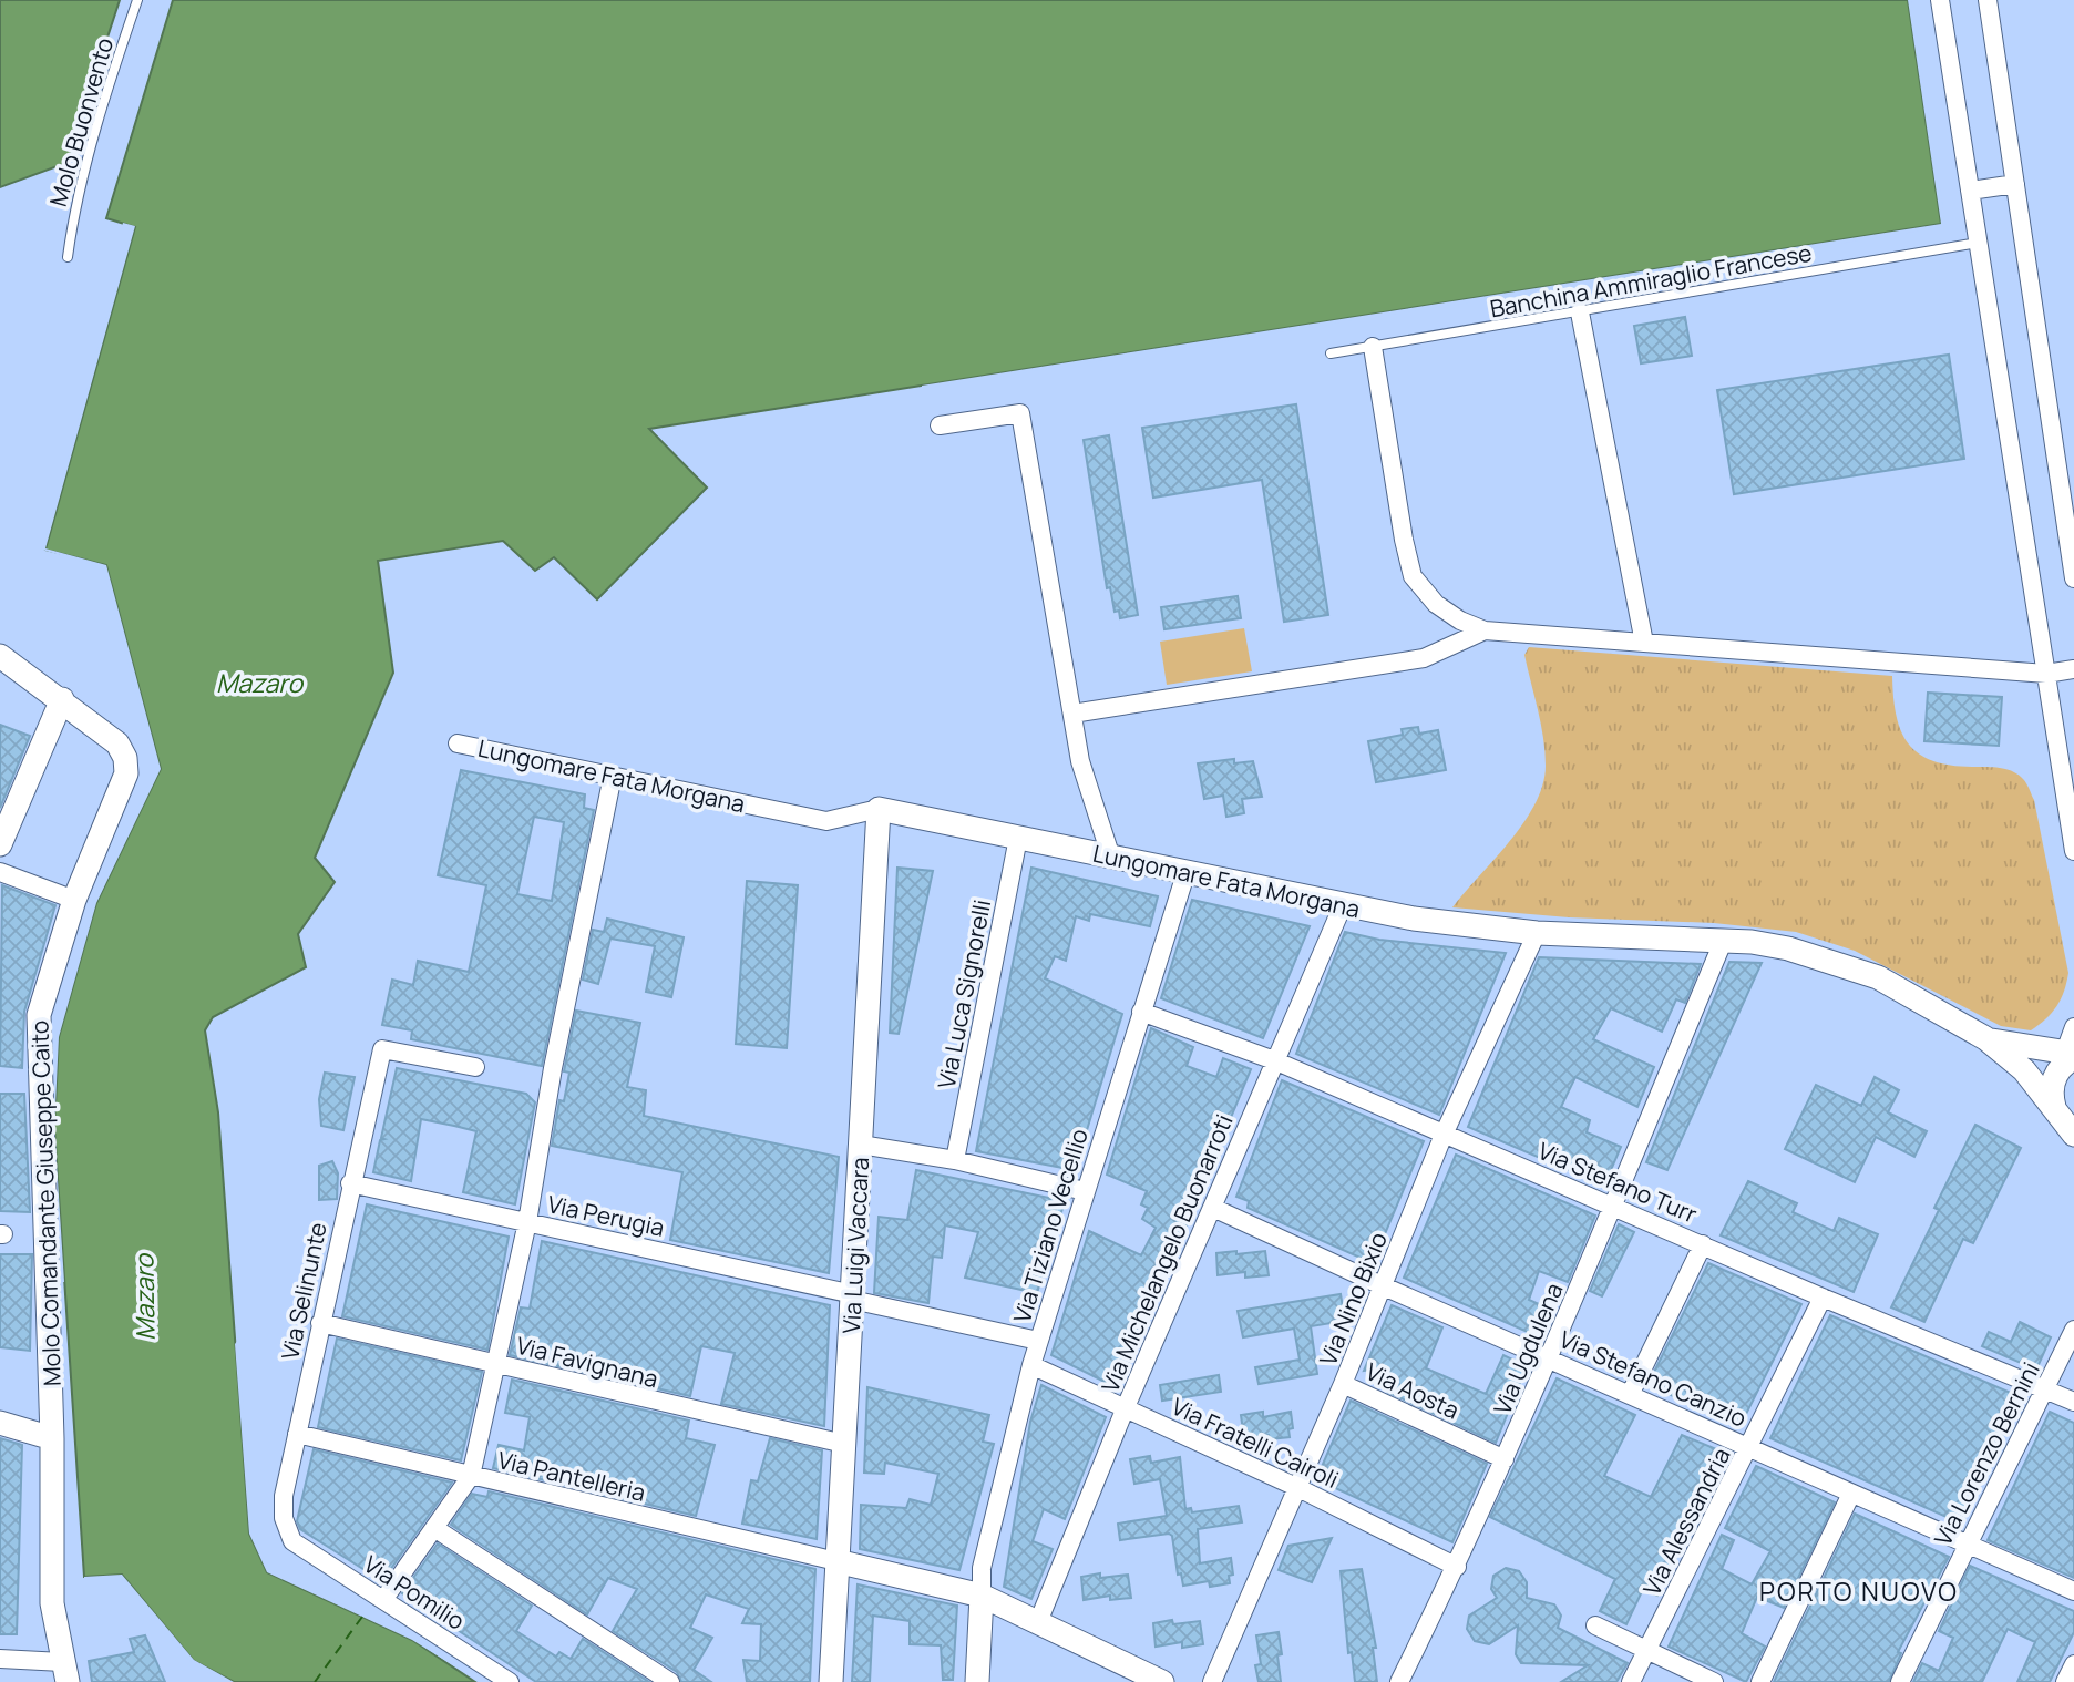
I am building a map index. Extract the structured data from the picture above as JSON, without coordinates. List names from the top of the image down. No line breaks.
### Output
{"streets":{"main road":["Lungomare Fata Morgana","Molo Comandante Giuseppe Caito","Via Luigi Vaccara"],"street":["Via Luca Signorelli","Via Stefano Turr","Via Perugia","Via Tiziano Vecellio","Via Michelangelo Buonarroti","Via Selinunte","Via Nino Bixio","Via Ugdulena","Via Favignana","Via Stefano Canzio","Via Aosta","Via Fratelli Cairoli","Via Lorenzo Bernini","Via Pantelleria","Via Alessandria","Via Pomilio"],"lane":["Molo Buonvento","Banchina Ammiraglio Francese"]},"crossings":[["Lungomare Fata Morgana","Via Luca Signorelli"],["Lungomare Fata Morgana","Via Tiziano Vecellio"],["Lungomare Fata Morgana","Via Luigi Vaccara"],["Lungomare Fata Morgana","Via Michelangelo Buonarroti"],["Lungomare Fata Morgana","Via Nino Bixio"],["Lungomare Fata Morgana","Via Ugdulena"],["Via Stefano Turr","Via Tiziano Vecellio"],["Via Stefano Turr","Via Michelangelo Buonarroti"],["Via Stefano Turr","Via Nino Bixio"],["Via Stefano Turr","Via Ugdulena"],["Via Stefano Turr","Via Lorenzo Bernini"],["Via Stefano Turr","Via Alessandria"],["Via Perugia","Via Tiziano Vecellio"],["Via Perugia","Via Luigi Vaccara"],["Via Perugia","Via Selinunte"],["Via Tiziano Vecellio","Via Fratelli Cairoli"],["Via Luigi Vaccara","Via Favignana"],["Via Luigi Vaccara","Via Pantelleria"],["Via Michelangelo Buonarroti","Via Stefano Canzio"],["Via Michelangelo Buonarroti","Via Fratelli Cairoli"],["Via Selinunte","Via Favignana"],["Via Selinunte","Via Pantelleria"],["Via Selinunte","Via Pomilio"],["Via Nino Bixio","Via Stefano Canzio"],["Via Nino Bixio","Via Aosta"],["Via Nino Bixio","Via Fratelli Cairoli"],["Via Ugdulena","Via Stefano Canzio"],["Via Ugdulena","Via Aosta"],["Via Ugdulena","Via Fratelli Cairoli"],["Via Stefano Canzio","Via Lorenzo Bernini"],["Via Stefano Canzio","Via Alessandria"]],"districts":["PORTO NUOVO"],"water":["Mazaro"]}
